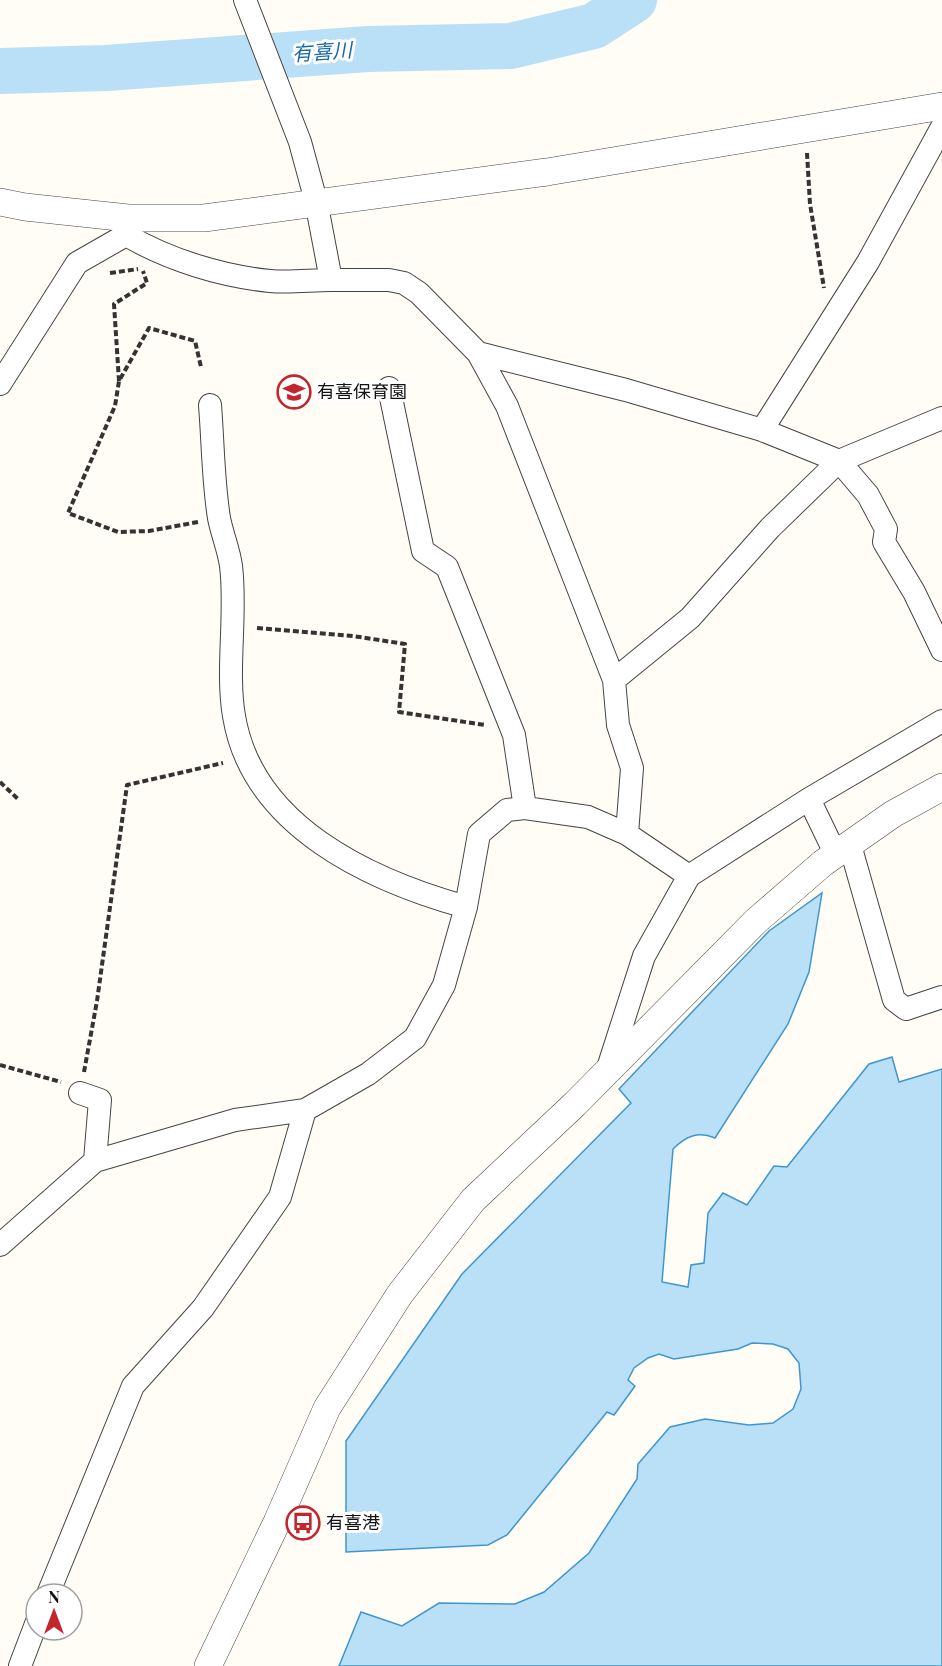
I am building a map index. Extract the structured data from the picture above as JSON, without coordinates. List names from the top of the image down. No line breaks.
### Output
{"water":["有喜川"],"places":{"school or university":["有喜保育園"],"bus stop":["有喜港"]},"north":"top"}
